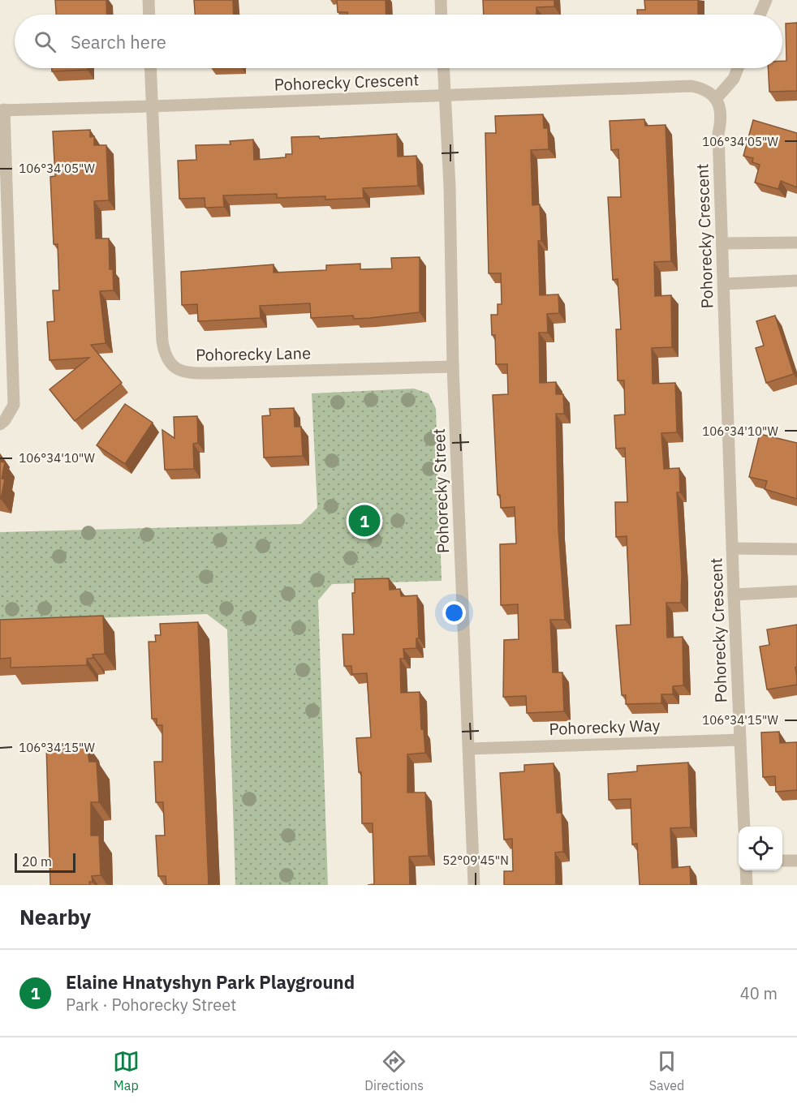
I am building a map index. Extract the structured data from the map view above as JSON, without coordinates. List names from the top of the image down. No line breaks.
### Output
{"streets":{"street":["Pohorecky Crescent","Pohorecky Lane","Pohorecky Street","Pohorecky Way"]},"crossings":[["Pohorecky Crescent","Pohorecky Lane"],["Pohorecky Crescent","Pohorecky Street"],["Pohorecky Crescent","Pohorecky Way"],["Pohorecky Lane","Pohorecky Street"],["Pohorecky Street","Pohorecky Way"]],"scale_bar":"20 m","page":{"search":"Search here","pins":"1","scale":"20 m","heading":"Nearby","list":[{"mark":"1","name":"Elaine Hnatyshyn Park Playground","note":"Park · Pohorecky Street","value":"40 m"}],"nav":["Map","Directions","Saved"]},"coordinates":["106°34'05\"W","106°34'10\"W","106°34'15\"W","52°09'45\"N"]}
